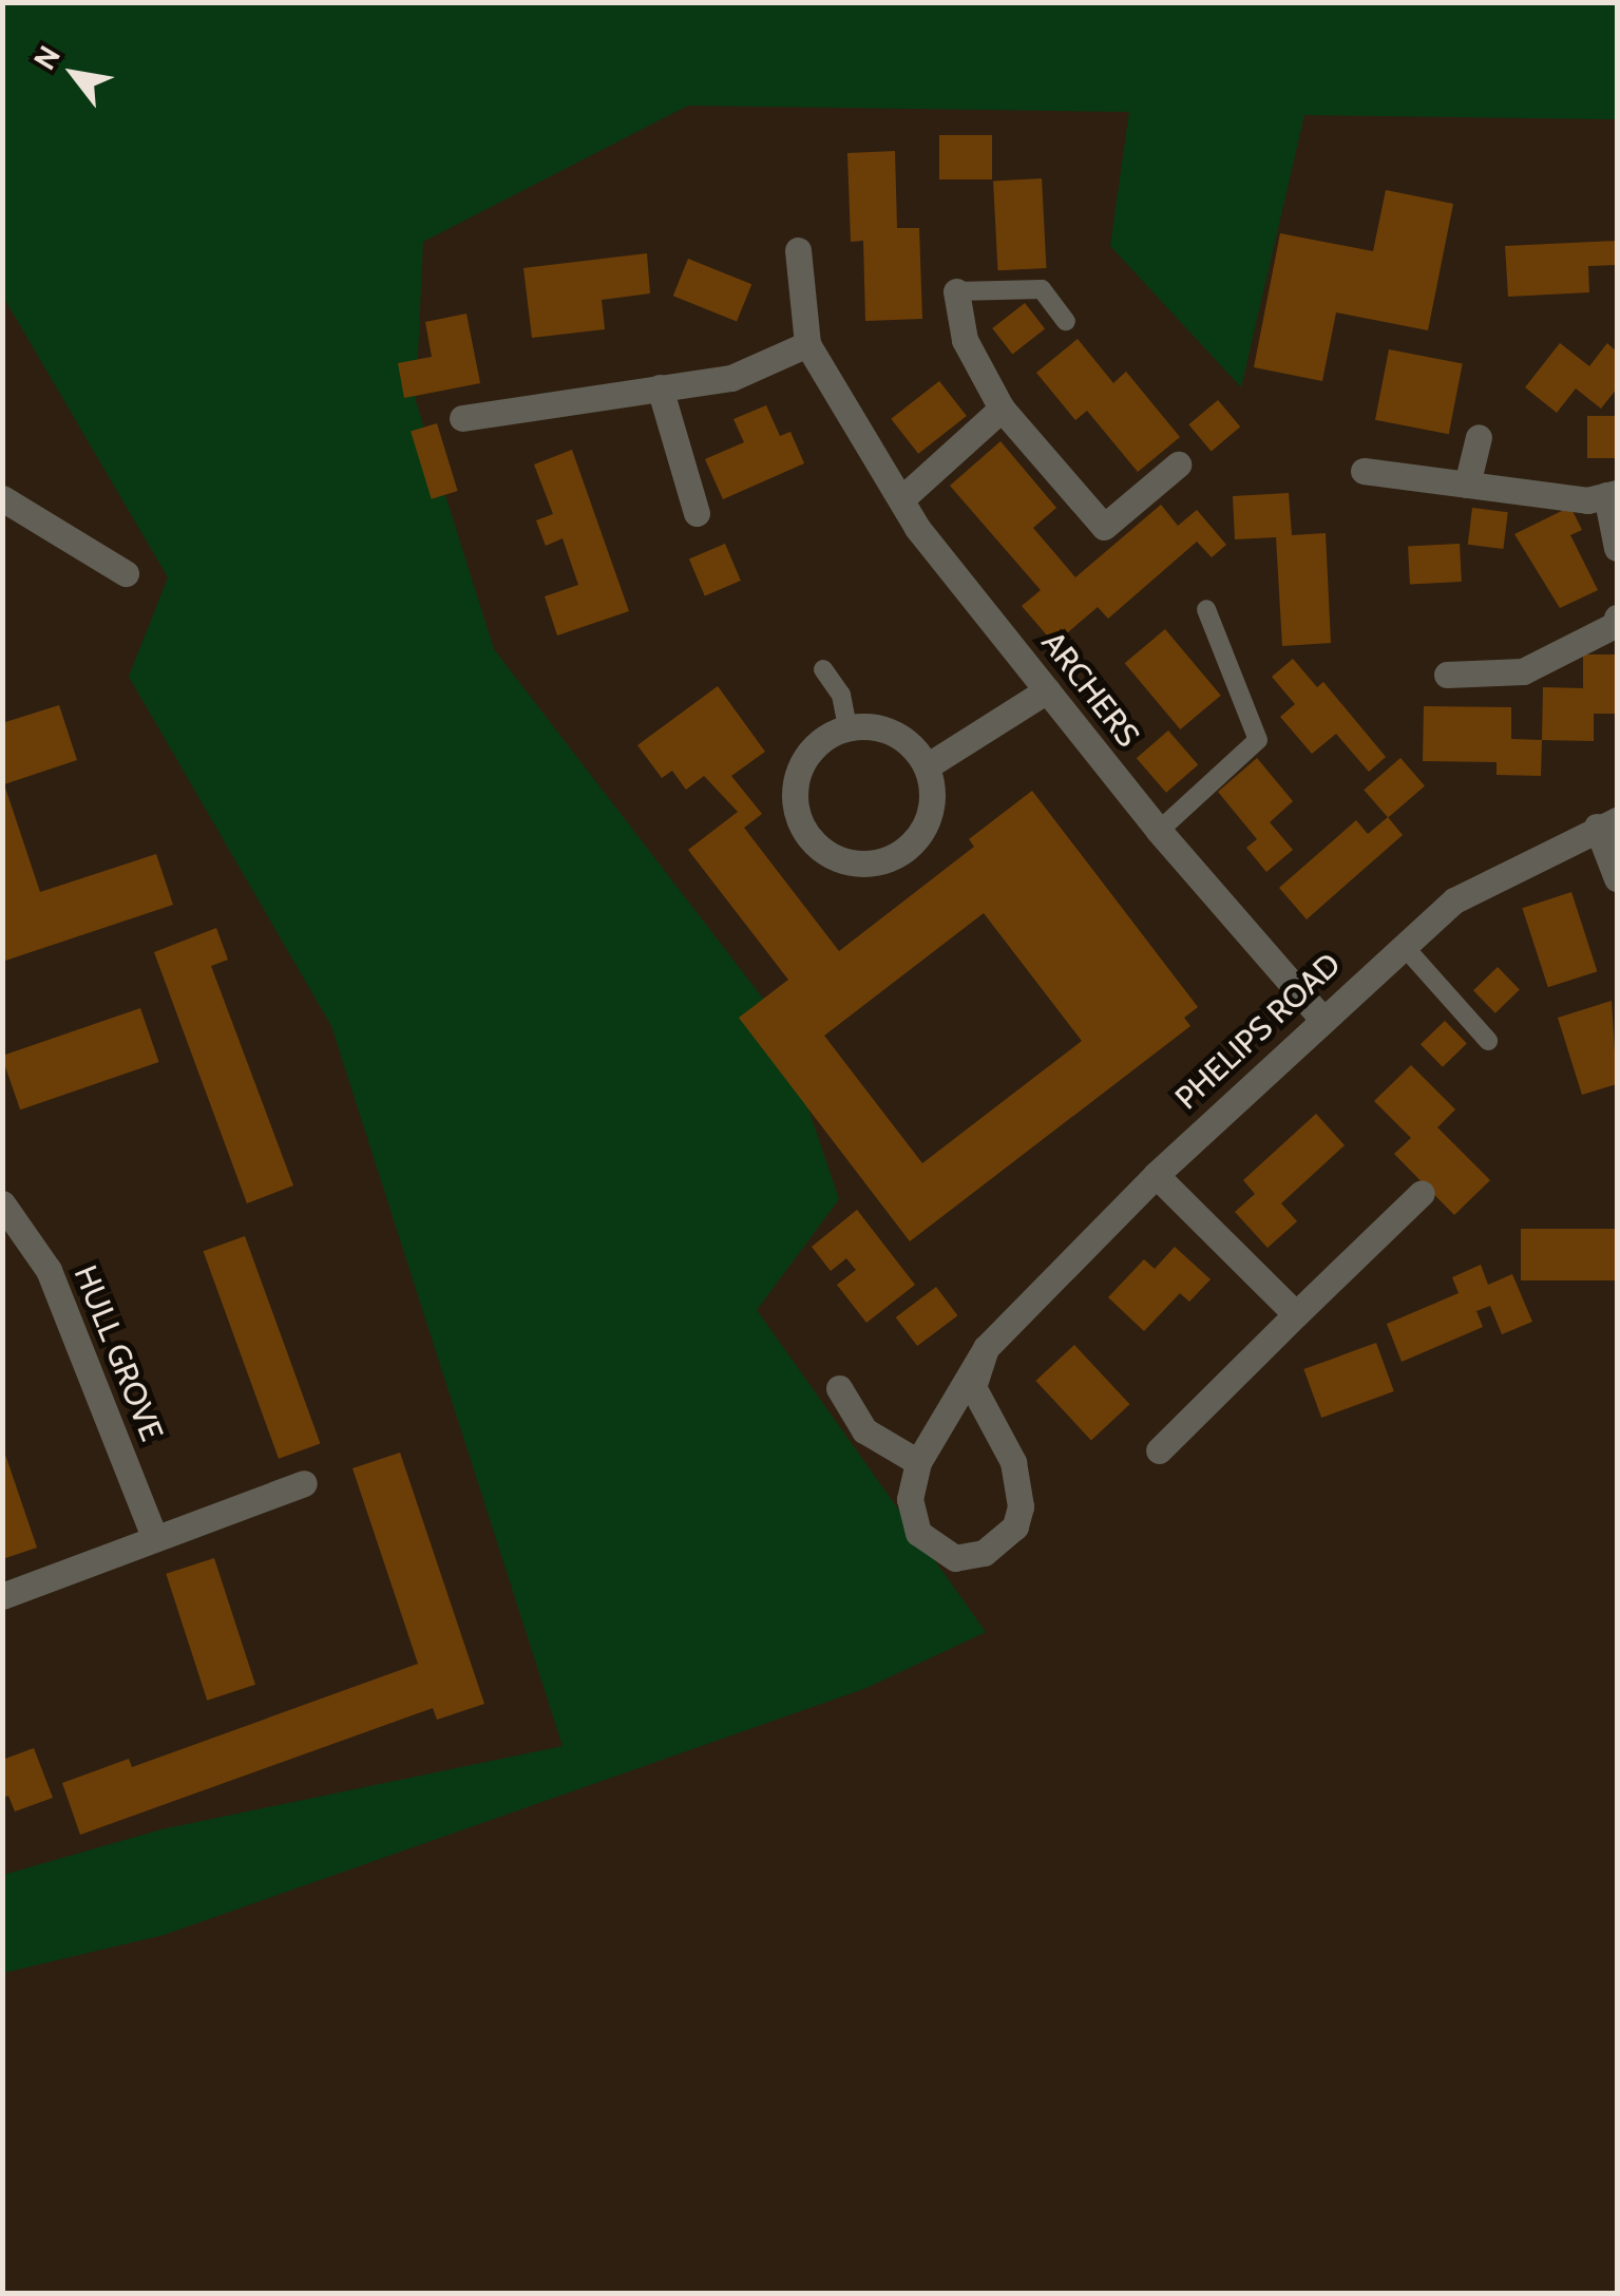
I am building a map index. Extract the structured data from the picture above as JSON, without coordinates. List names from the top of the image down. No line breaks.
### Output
{"streets":{"street":["ARCHERS","PHELIPS ROAD","HULL GROVE"]},"crossings":[["ARCHERS","PHELIPS ROAD"]],"north":"top left"}
